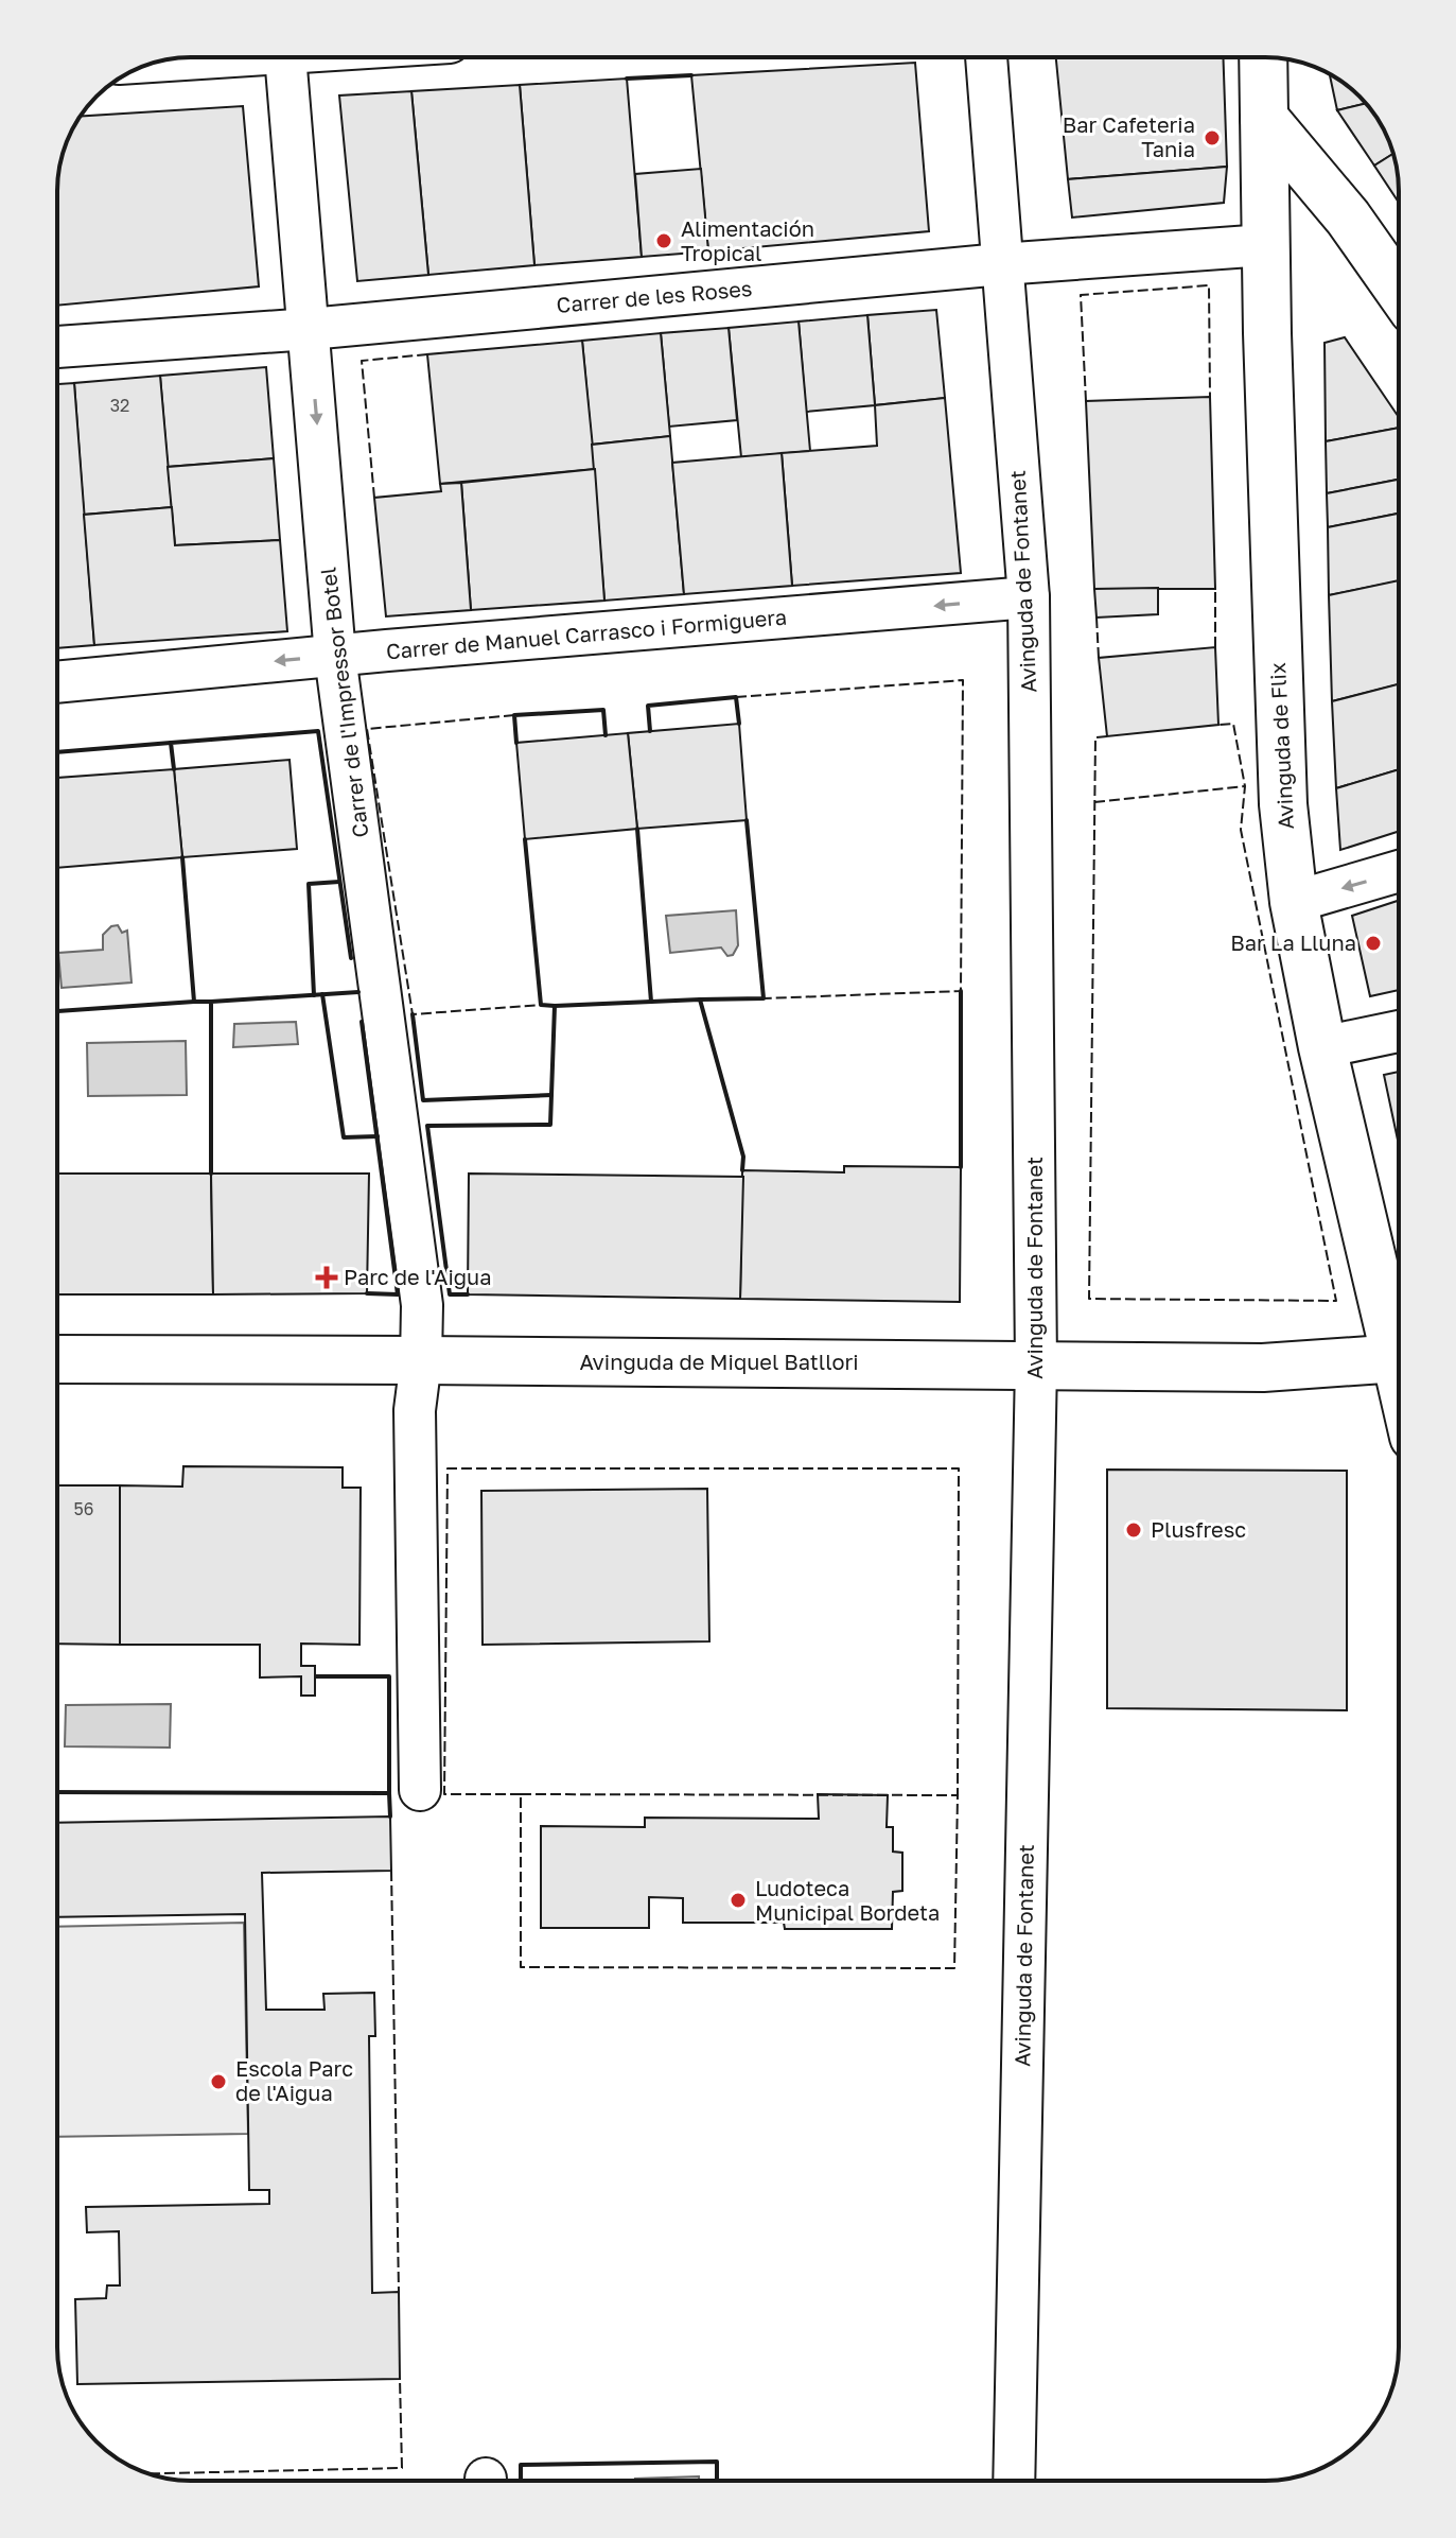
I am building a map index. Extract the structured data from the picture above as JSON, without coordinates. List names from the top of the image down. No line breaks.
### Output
{"streets":{"main road":["Avinguda de Flix","Avinguda de Miquel Batllori"],"street":["Carrer de les Roses","Avinguda de Fontanet","Carrer de Manuel Carrasco i Formiguera","Carrer de l'Impressor Botel"]},"crossings":[["Carrer de les Roses","Avinguda de Fontanet"],["Carrer de les Roses","Carrer de l'Impressor Botel"],["Carrer de les Roses","Avinguda de Flix"],["Avinguda de Fontanet","Carrer de Manuel Carrasco i Formiguera"],["Avinguda de Fontanet","Avinguda de Miquel Batllori"],["Carrer de Manuel Carrasco i Formiguera","Carrer de l'Impressor Botel"],["Carrer de l'Impressor Botel","Avinguda de Miquel Batllori"]],"one_way":["Carrer de Manuel Carrasco i Formiguera"],"places":{"other":["Bar Cafeteria Tania","Alimentación Tropical","Bar La Lluna","Plusfresc","Ludoteca Municipal Bordeta","Escola Parc de l'Aigua"],"health":["Parc de l'Aigua"]},"house_numbers":["32","56"]}
